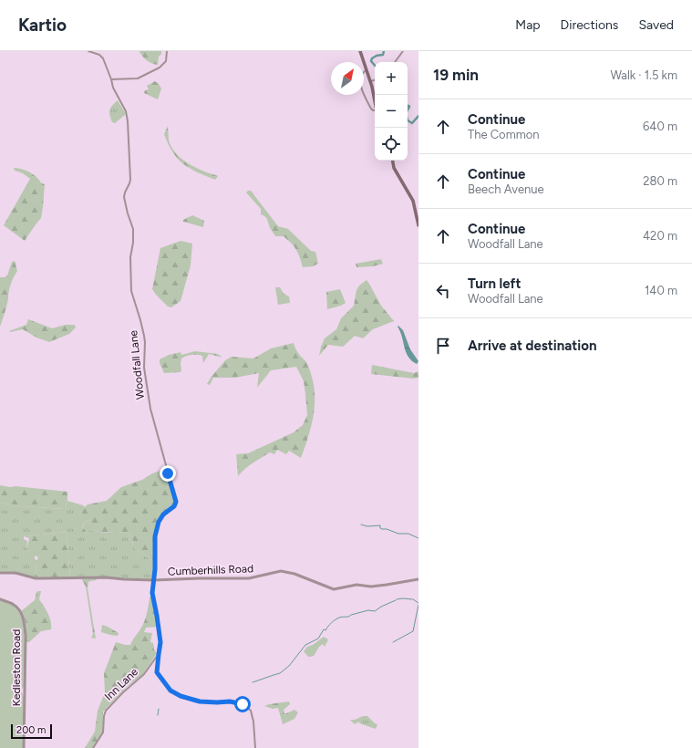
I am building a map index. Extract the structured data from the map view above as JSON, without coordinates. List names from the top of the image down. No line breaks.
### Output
{"streets":{"street":["Woodfall Lane","Cumberhills Road","Kedleston Road","Inn Lane"]},"crossings":[["Woodfall Lane","Cumberhills Road"]],"scale_bar":"200 m","north":"top right","page":{"header":"Kartio","nav":["Map","Directions","Saved"],"heading":["19 min","Walk · 1.5 km"],"map_buttons":["+","−"],"list":[["Continue","The Common","640 m"],["Continue","Beech Avenue","280 m"],["Continue","Woodfall Lane","420 m"],["Turn left","Woodfall Lane","140 m"],"Arrive at destination"],"scale":"200 m"}}
